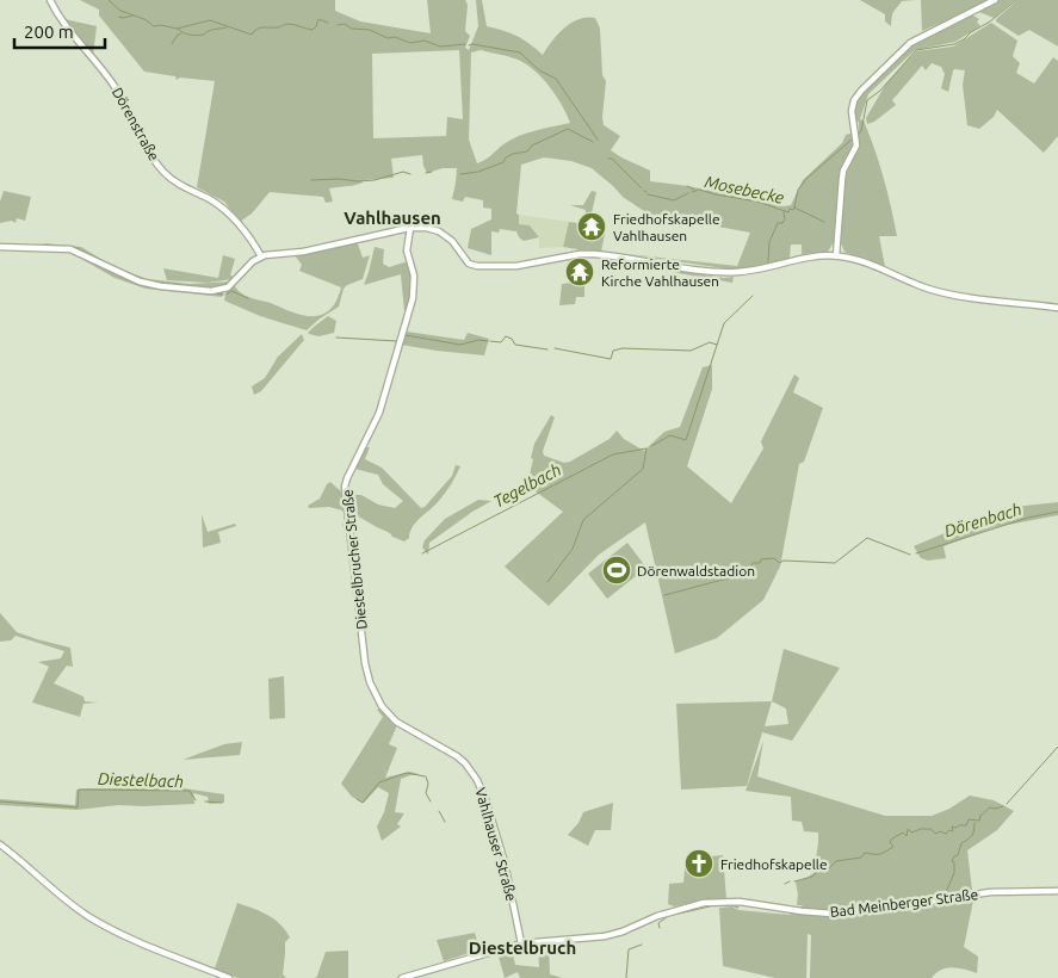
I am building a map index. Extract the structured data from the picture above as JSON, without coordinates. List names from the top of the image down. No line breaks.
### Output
{"streets":{"street":["Dörenstraße","Diestelbrucher Straße","Vahlhauser Straße","Bad Meinberger Straße"]},"crossings":[["Diestelbrucher Straße","Vahlhauser Straße"],["Vahlhauser Straße","Bad Meinberger Straße"]],"districts":["Vahlhausen","Diestelbruch"],"water":["Mosebecke","Tegelbach","Dörenbach","Diestelbach"],"places":{"temple":["Friedhofskapelle Vahlhausen","Reformierte Kirche Vahlhausen"],"sports":["Dörenwaldstadion"],"church":["Friedhofskapelle"]},"scale_bar":"200 m"}
